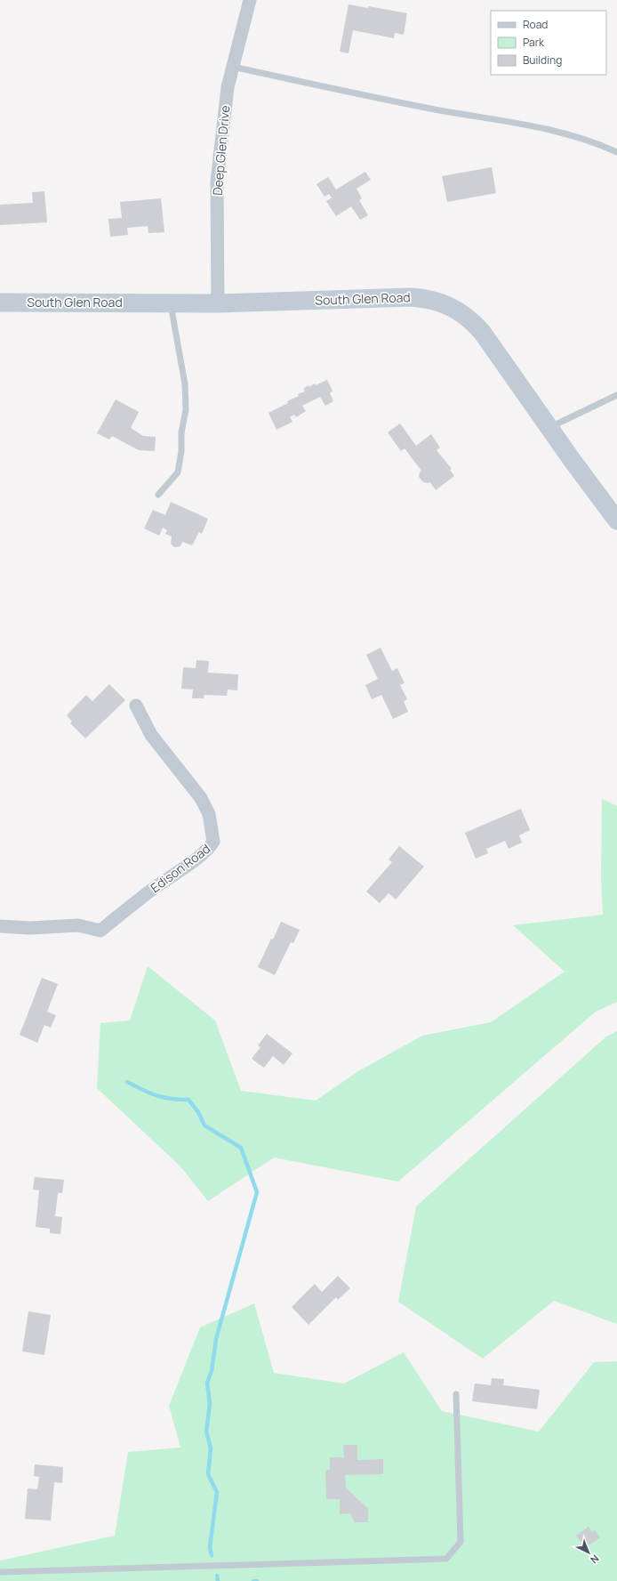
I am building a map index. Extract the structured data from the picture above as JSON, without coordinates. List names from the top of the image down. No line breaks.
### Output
{"streets":{"main road":["South Glen Road"],"street":["Deep Glen Drive","Edison Road"]},"crossings":[["Deep Glen Drive","South Glen Road"]],"legend":["Road","Park","Building"],"north":"bottom right"}
